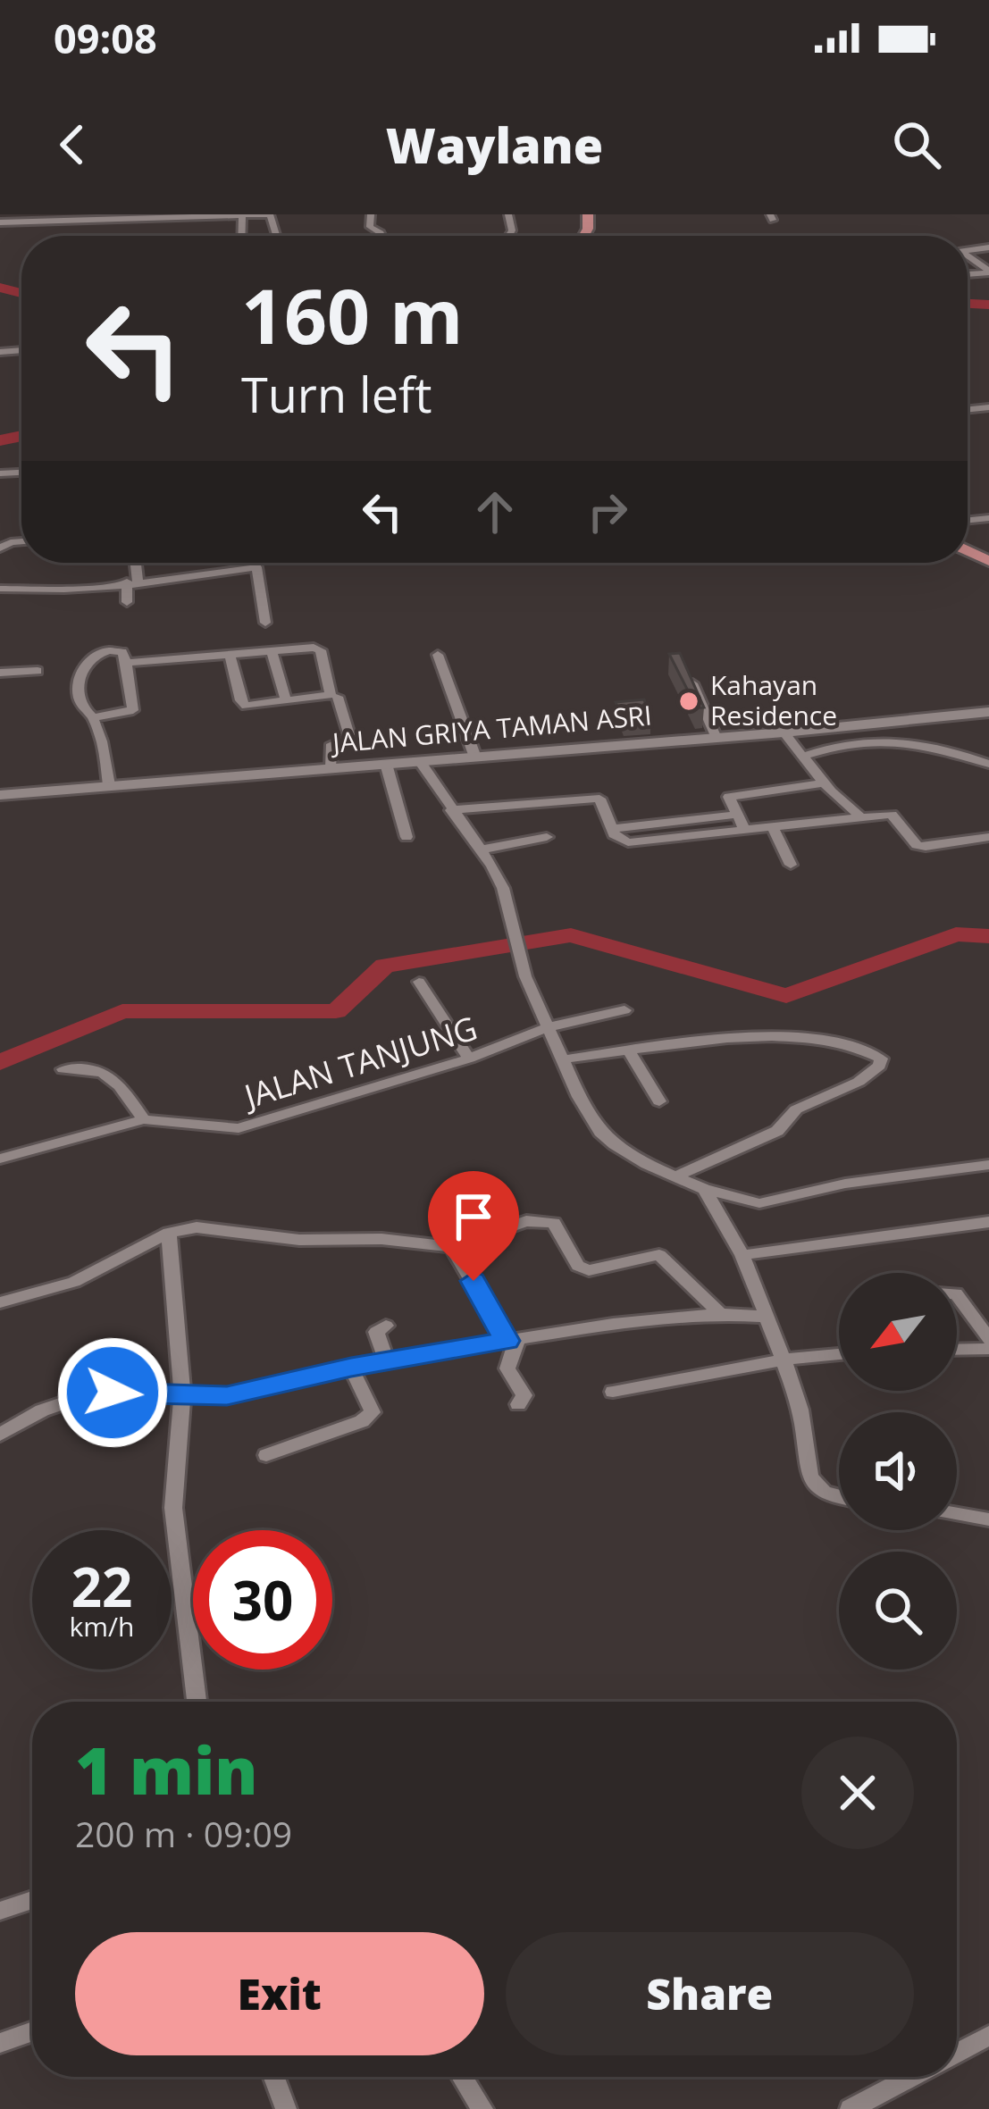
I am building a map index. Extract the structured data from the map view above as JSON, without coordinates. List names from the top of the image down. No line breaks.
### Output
{"streets":{"street":["JALAN GRIYA TAMAN ASRI","JALAN TANJUNG"]},"places":["Kahayan Residence"],"north":"bottom left","page":{"status":"09:08","header":"Waylane","turn":["160 m","Turn left"],"speed":"22 km/h","limit":"30","heading":["1 min","200 m · 09:09"],"buttons":["Exit","Share"]}}
